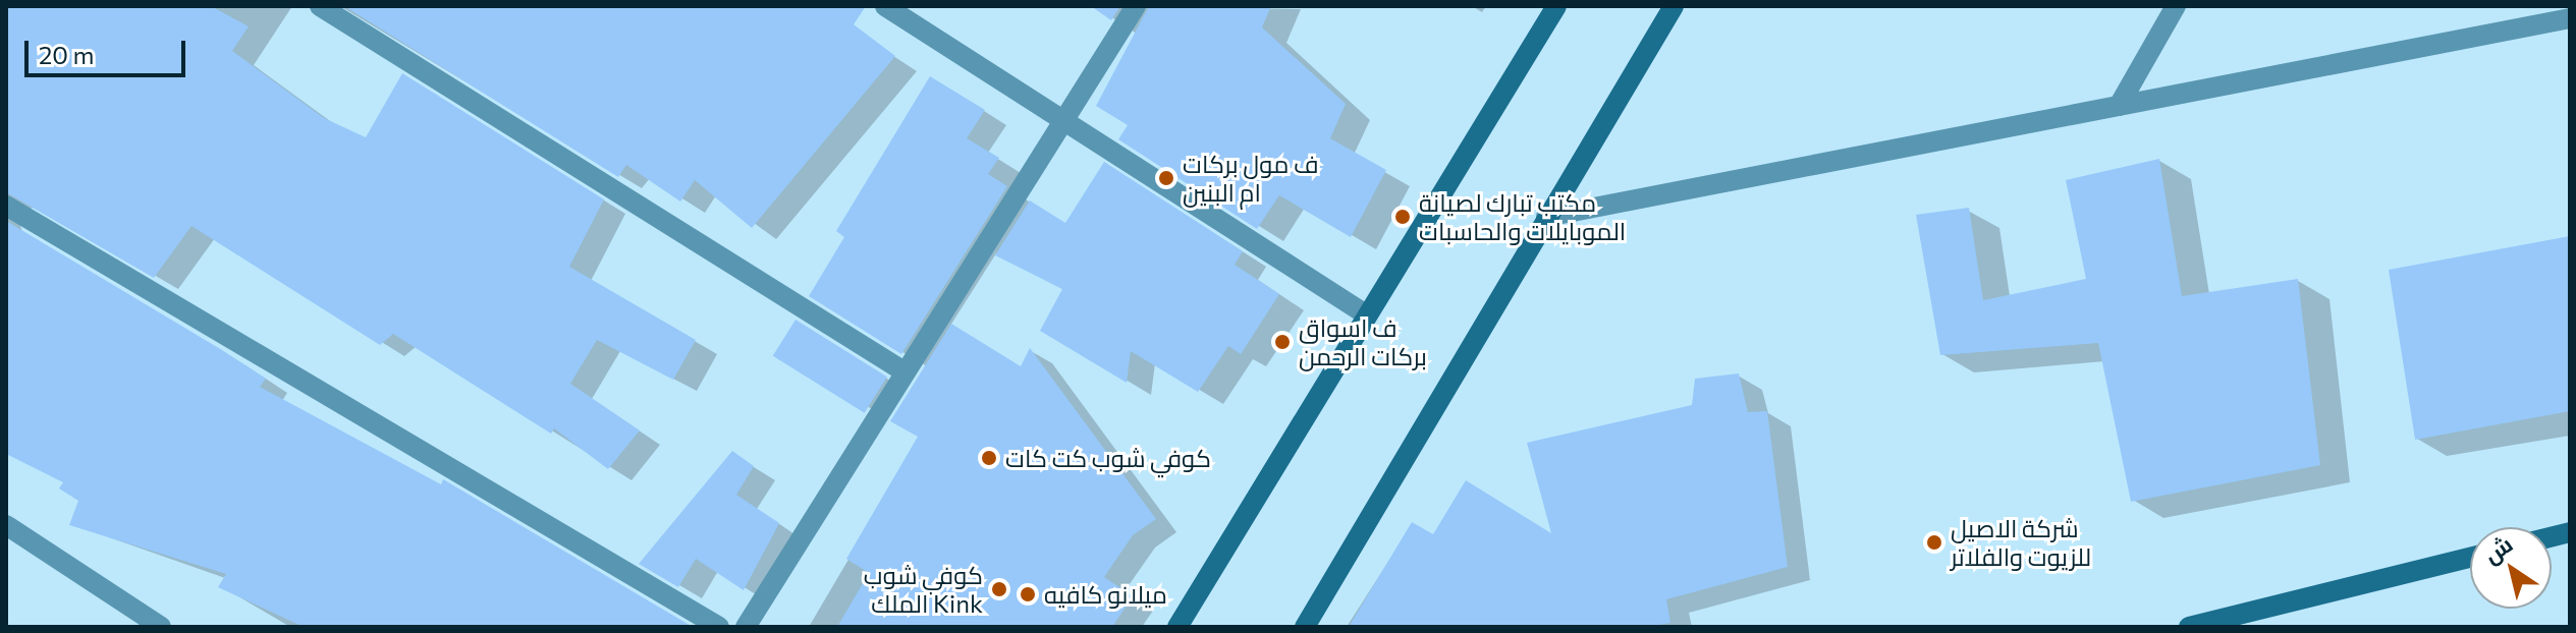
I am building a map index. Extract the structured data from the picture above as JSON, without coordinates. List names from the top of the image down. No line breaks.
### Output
{"places":["ف مول بركات ام البنين","مكتب تبارك لصيانة الموبايلات والحاسبات","ف اسواق بركات الرحمن","كوفي شوب كت كات","شركة الاصيل للزيوت والفلاتر","كوفي شوب الملك Kink","ميلانو كافيه"],"scale_bar":"20 m","north":"top left"}
